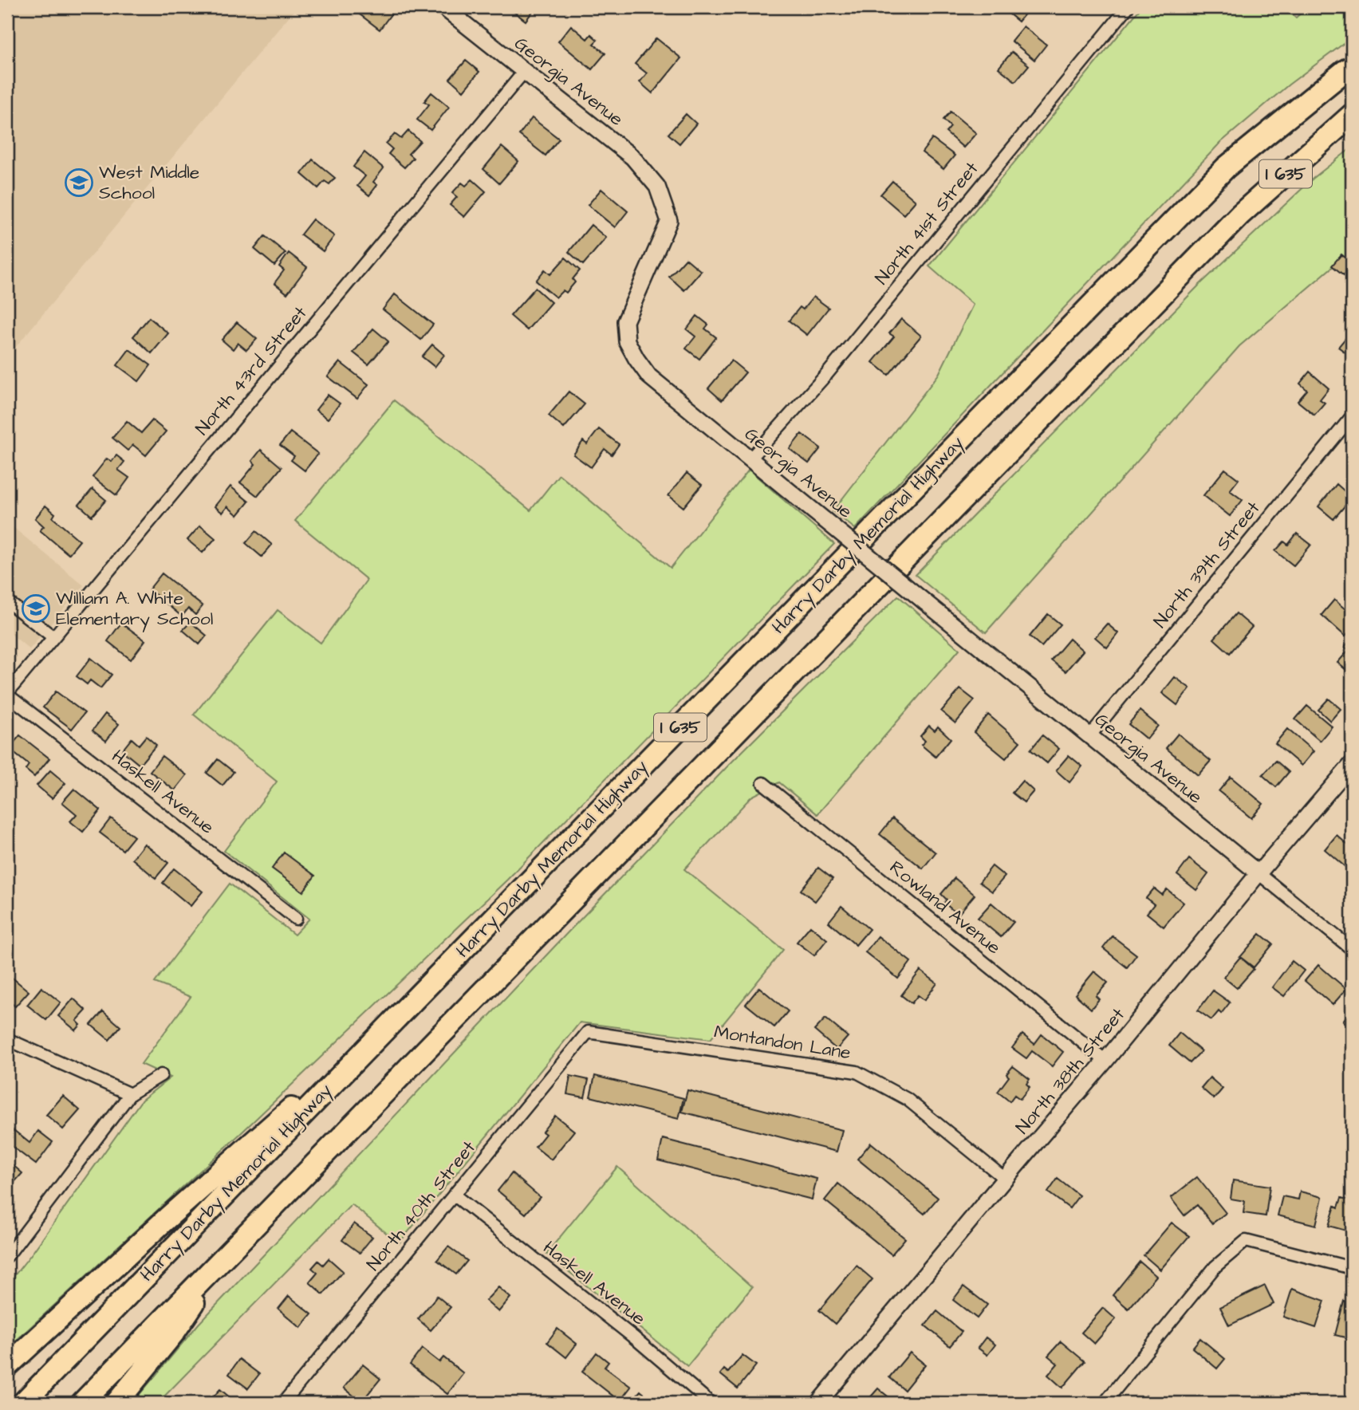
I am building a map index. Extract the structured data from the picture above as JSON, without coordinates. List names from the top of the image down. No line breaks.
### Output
{"streets":{"highway":["I 635","Harry Darby Memorial Highway"],"street":["Georgia Avenue","North 41st Street","North 43rd Street","North 39th Street","Haskell Avenue","Rowland Avenue","Montandon Lane","North 38th Street","North 40th Street"]},"crossings":[["Georgia Avenue","North 41st Street"],["Georgia Avenue","North 43rd Street"],["Georgia Avenue","North 39th Street"],["Georgia Avenue","North 38th Street"],["North 43rd Street","Haskell Avenue"],["Haskell Avenue","North 40th Street"],["Rowland Avenue","North 38th Street"],["Montandon Lane","North 38th Street"],["Montandon Lane","North 40th Street"]],"places":{"school or university":["West Middle School","William A. White Elementary School"]}}
